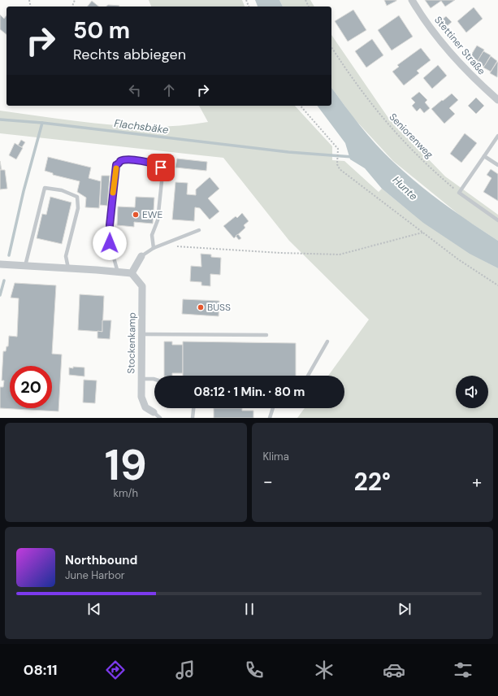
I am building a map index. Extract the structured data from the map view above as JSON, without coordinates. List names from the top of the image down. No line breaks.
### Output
{"streets":{"street":["Stettiner Straße","Stockenkamp"],"path":["Seniorenweg"]},"water":["Flachsbäke","Hunte"],"places":["EWE","BUSS"],"page":{"turn":["50 m","Rechts abbiegen"],"limit":"20","trip":"08:12 · 1 Min. · 80 m","tile":[["19","km/h"],"Klima"],"heat":["−","22°","+"],"song":["Northbound","June Harbor"],"tabs":"08:11"}}
